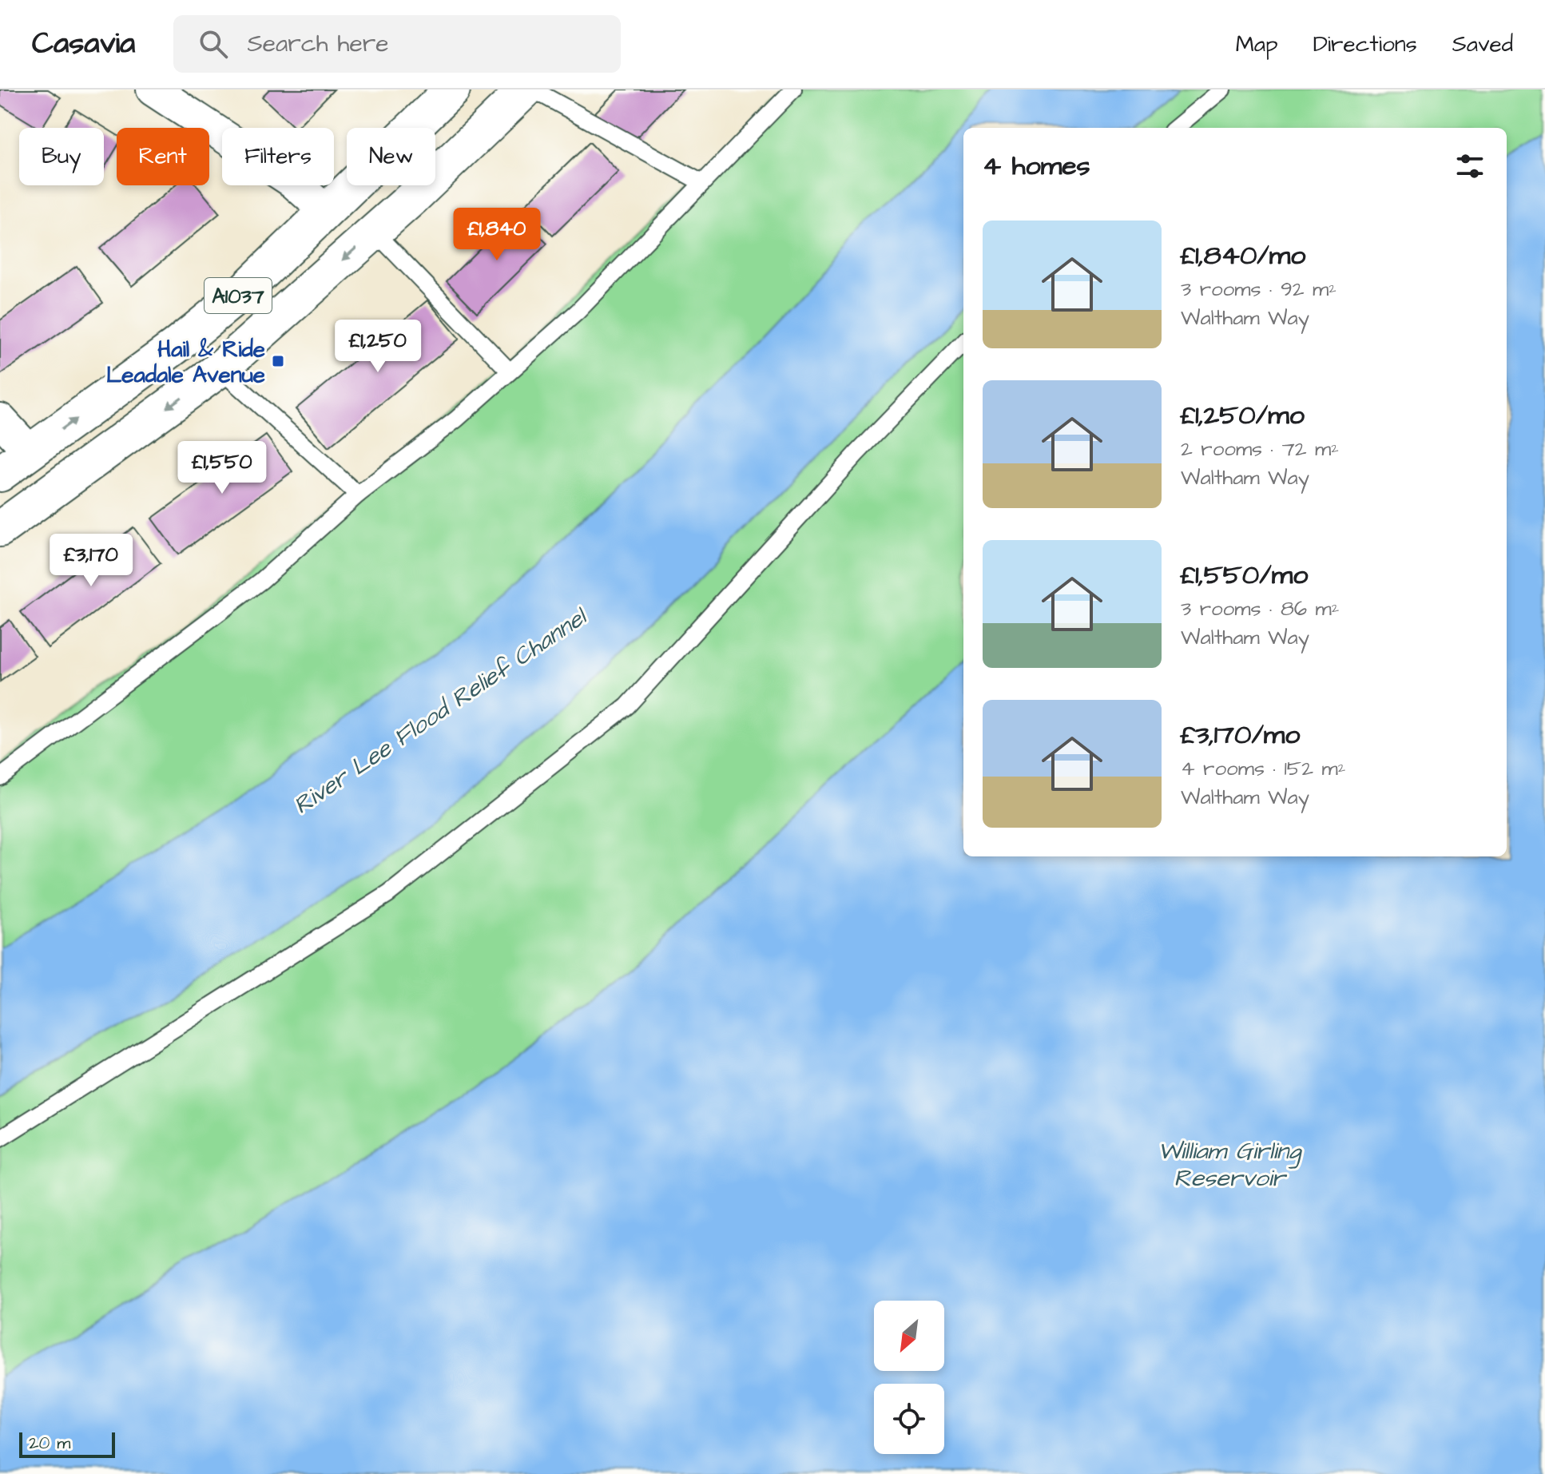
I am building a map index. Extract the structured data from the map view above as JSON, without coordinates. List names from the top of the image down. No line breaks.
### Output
{"streets":{"main road":["A1037"]},"water":["River Lee Flood Relief Channel","William Girling Reservoir"],"places":{"transit":["Hail & Ride Leadale Avenue"]},"scale_bar":"20 m","north":"bottom left","page":{"header":"Casavia","search":"Search here","nav":["Map","Directions","Saved"],"chip":["Buy","Rent","Filters","New"],"heading":"4 homes","list":[{"name":"£1,840/mo","note":"3 rooms · 92 m² · Waltham Way"},{"name":"£1,250/mo","note":"2 rooms · 72 m² · Waltham Way"},{"name":"£1,550/mo","note":"3 rooms · 86 m² · Waltham Way"},{"name":"£3,170/mo","note":"4 rooms · 152 m² · Waltham Way"}],"price":["£1,840","£1,250","£1,550","£3,170"],"scale":"20 m"}}
